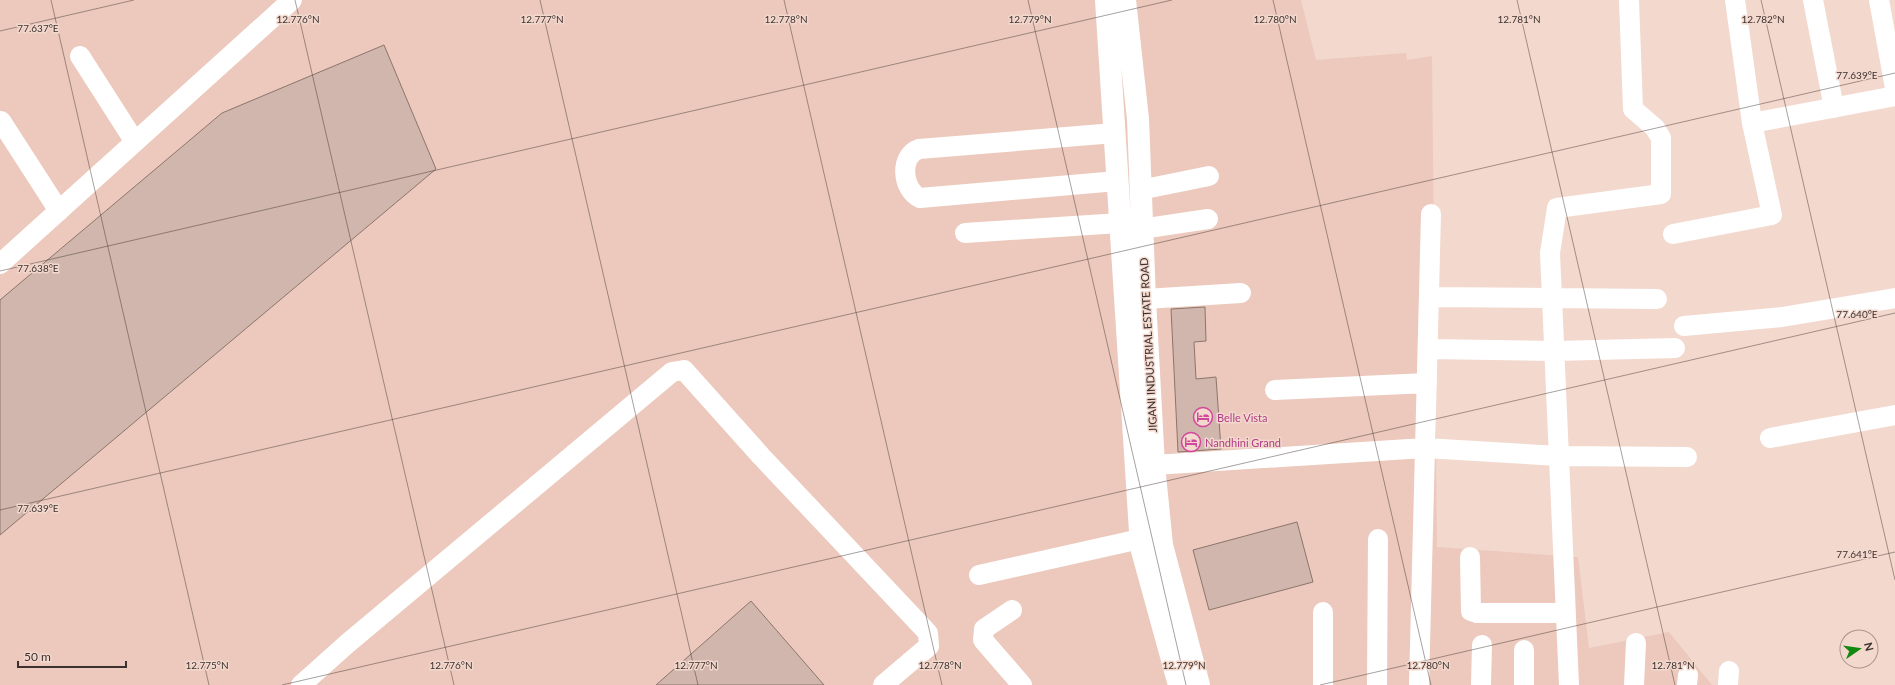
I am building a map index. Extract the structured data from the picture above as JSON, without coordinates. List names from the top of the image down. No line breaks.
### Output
{"streets":{"main road":["JIGANI INDUSTRIAL ESTATE ROAD"]},"places":{"hotel":["Belle Vista","Nandhini Grand"]},"scale_bar":"50 m","north":"right","coordinates":["12.776°N","12.777°N","12.778°N","12.779°N","12.780°N","12.781°N","12.782°N","77.637°E","77.639°E","77.638°E","77.640°E","77.641°E","12.775°N"]}
